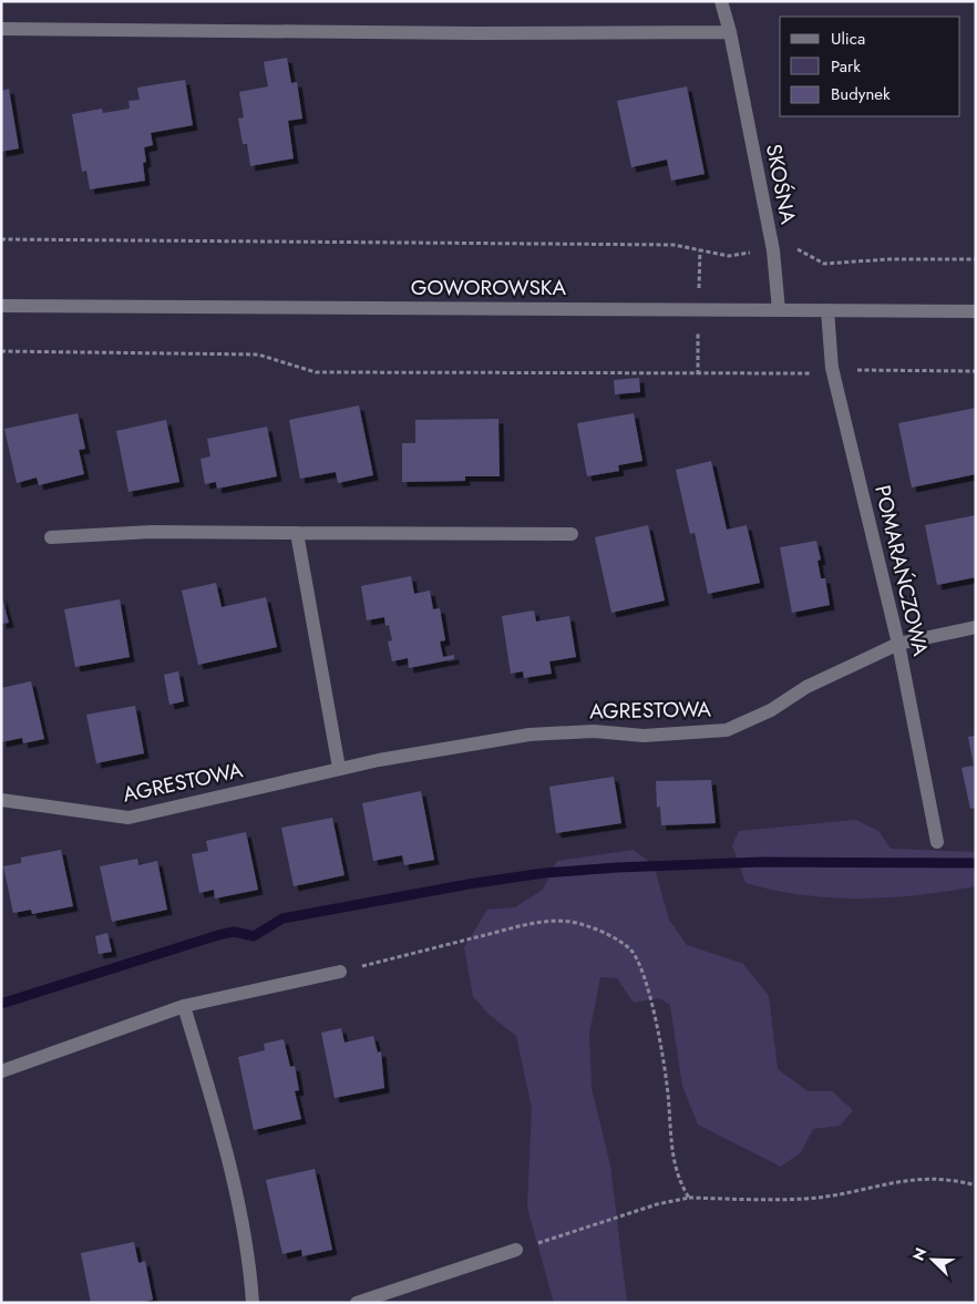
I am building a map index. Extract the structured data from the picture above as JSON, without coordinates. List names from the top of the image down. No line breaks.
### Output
{"streets":{"street":["SKOŚNA","GOWOROWSKA","POMARAŃCZOWA","AGRESTOWA"]},"crossings":[["SKOŚNA","GOWOROWSKA"],["GOWOROWSKA","POMARAŃCZOWA"],["POMARAŃCZOWA","AGRESTOWA"]],"legend":["Ulica","Park","Budynek"],"north":"top left"}
